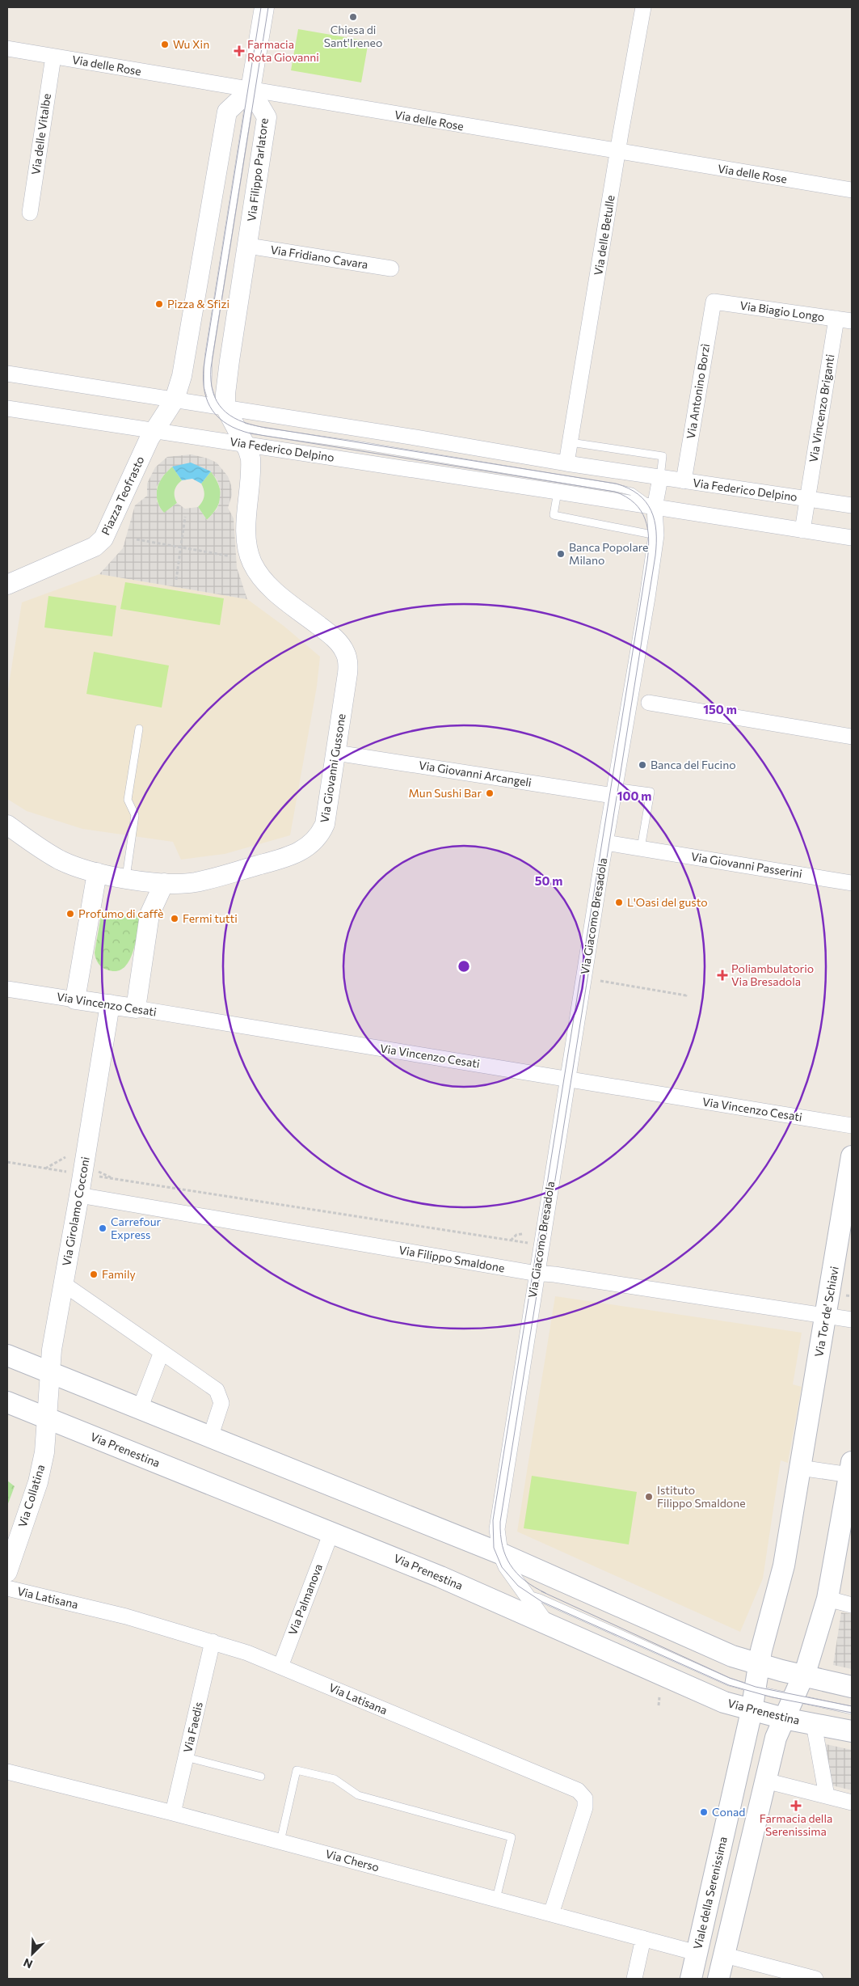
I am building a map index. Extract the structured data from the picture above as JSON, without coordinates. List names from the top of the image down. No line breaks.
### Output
{"streets":{"main road":["Via Tor de' Schiavi","Via Prenestina","Viale della Serenissima"],"street":["Via delle Rose","Via delle Vitalbe","Via Filippo Parlatore","Via delle Betulle","Via Fridiano Cavara","Via Biagio Longo","Via Antonino Borzì","Via Vincenzo Briganti","Via Federico Delpino","Piazza Teofrasto","Via Giovanni Gussone","Via Giovanni Arcangeli","Via Giovanni Passerini","Via Giacomo Bresadola","Via Vincenzo Cesati","Via Girolamo Cocconi","Via Filippo Smaldone","Via Collatina","Via Latisana","Via Palmanova","Via Faedis","Via Cherso"]},"crossings":[["Via delle Rose","Via delle Vitalbe"],["Via delle Rose","Via Filippo Parlatore"],["Via delle Rose","Via delle Betulle"],["Via Filippo Parlatore","Via Fridiano Cavara"],["Via Filippo Parlatore","Via Federico Delpino"],["Via delle Betulle","Via Federico Delpino"],["Via Biagio Longo","Via Antonino Borzì"],["Via Biagio Longo","Via Vincenzo Briganti"],["Via Antonino Borzì","Via Federico Delpino"],["Via Vincenzo Briganti","Via Federico Delpino"],["Via Federico Delpino","Piazza Teofrasto"],["Via Federico Delpino","Via Giovanni Gussone"],["Via Giovanni Gussone","Via Giovanni Arcangeli"],["Via Giovanni Arcangeli","Via Giacomo Bresadola"],["Via Giovanni Passerini","Via Giacomo Bresadola"],["Via Giacomo Bresadola","Via Vincenzo Cesati"],["Via Giacomo Bresadola","Via Filippo Smaldone"],["Via Giacomo Bresadola","Via Prenestina"],["Via Vincenzo Cesati","Via Girolamo Cocconi"],["Via Girolamo Cocconi","Via Filippo Smaldone"],["Via Girolamo Cocconi","Via Prenestina"],["Via Girolamo Cocconi","Via Collatina"],["Via Filippo Smaldone","Via Tor de' Schiavi"],["Via Tor de' Schiavi","Viale della Serenissima"],["Via Prenestina","Via Collatina"],["Via Prenestina","Via Palmanova"],["Via Prenestina","Viale della Serenissima"],["Via Latisana","Via Palmanova"],["Via Latisana","Via Faedis"],["Via Latisana","Via Cherso"],["Via Faedis","Via Cherso"],["Via Cherso","Viale della Serenissima"]],"places":{"other":["Chiesa di Sant'Ireneo","Wu Xin","Pizza & Sfizi","Banca Popolare Milano","Banca del Fucino","Mun Sushi Bar","L'Oasi del gusto","Profumo di caffè","Fermi tutti","Carrefour Express","Family","Istituto Filippo Smaldone","Conad"],"health":["Farmacia Rota Giovanni","Poliambulatorio Via Bresadola","Farmacia della Serenissima"]},"north":"bottom left","rings":["150 m","100 m","50 m"]}
